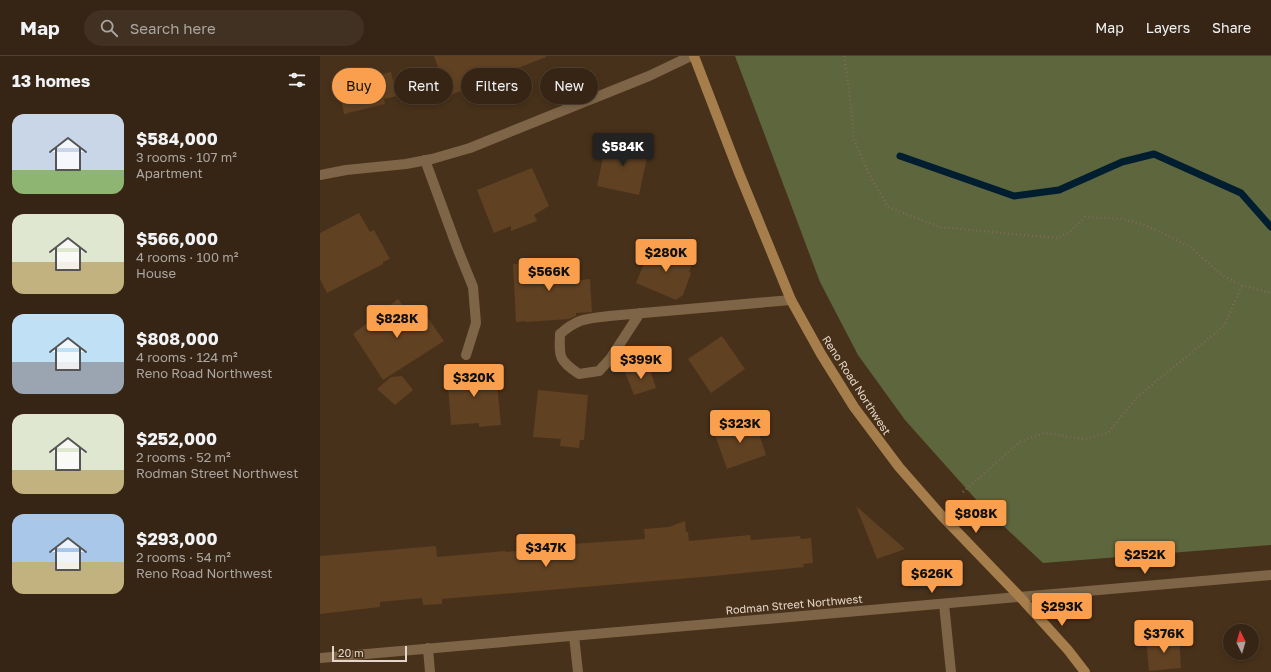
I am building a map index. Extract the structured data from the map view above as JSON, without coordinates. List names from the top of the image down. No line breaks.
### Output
{"streets":{"main road":["Reno Road Northwest"],"street":["Rodman Street Northwest"]},"crossings":[["Reno Road Northwest","Rodman Street Northwest"]],"scale_bar":"20 m","north":"top","page":{"header":"Map","search":"Search here","nav":["Map","Layers","Share"],"heading":"13 homes","chip":["Buy","Rent","Filters","New"],"list":[{"name":"$584,000","note":"3 rooms · 107 m² · Apartment"},{"name":"$566,000","note":"4 rooms · 100 m² · House"},{"name":"$808,000","note":"4 rooms · 124 m² · Reno Road Northwest"},{"name":"$252,000","note":"2 rooms · 52 m² · Rodman Street Northwest"},{"name":"$293,000","note":"2 rooms · 54 m² · Reno Road Northwest"}],"price":["$584K","$280K","$566K","$828K","$399K","$320K","$323K","$808K","$347K","$252K","$626K","$293K","$376K"],"scale":"20 m"}}
